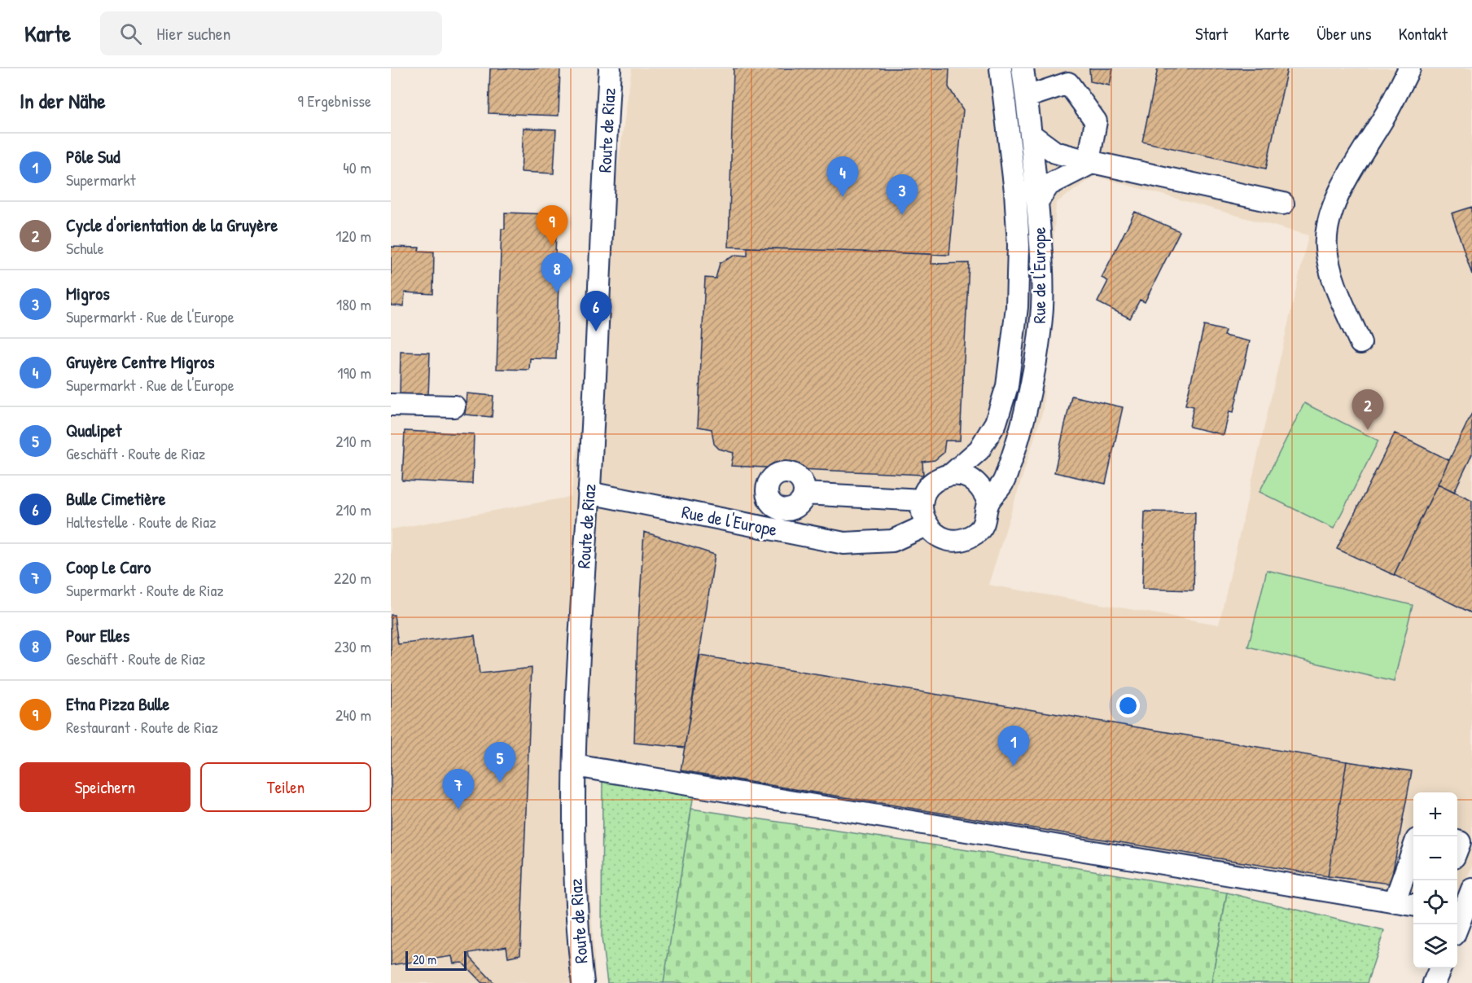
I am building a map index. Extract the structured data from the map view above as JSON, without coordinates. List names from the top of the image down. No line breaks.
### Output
{"streets":{"street":["Route de Riaz","Rue de l'Europe"]},"crossings":[["Route de Riaz","Rue de l'Europe"]],"scale_bar":"20 m","page":{"header":"Karte","search":"Hier suchen","nav":["Start","Karte","Über uns","Kontakt"],"heading":["In der Nähe","9 Ergebnisse"],"list":[{"mark":"1","name":"Pôle Sud","note":"Supermarkt","value":"40 m"},{"mark":"2","name":"Cycle d'orientation de la Gruyère","note":"Schule","value":"120 m"},{"mark":"3","name":"Migros","note":"Supermarkt · Rue de l'Europe","value":"180 m"},{"mark":"4","name":"Gruyère Centre Migros","note":"Supermarkt · Rue de l'Europe","value":"190 m"},{"mark":"5","name":"Qualipet","note":"Geschäft · Route de Riaz","value":"210 m"},{"mark":"6","name":"Bulle Cimetière","note":"Haltestelle · Route de Riaz","value":"210 m"},{"mark":"7","name":"Coop Le Caro","note":"Supermarkt · Route de Riaz","value":"220 m"},{"mark":"8","name":"Pour Elles","note":"Geschäft · Route de Riaz","value":"230 m"},{"mark":"9","name":"Etna Pizza Bulle","note":"Restaurant · Route de Riaz","value":"240 m"}],"pins":["4","3","9","8","6","2","1","5","7"],"buttons":["Speichern","Teilen"],"map_buttons":["+","−"],"scale":"20 m"}}
